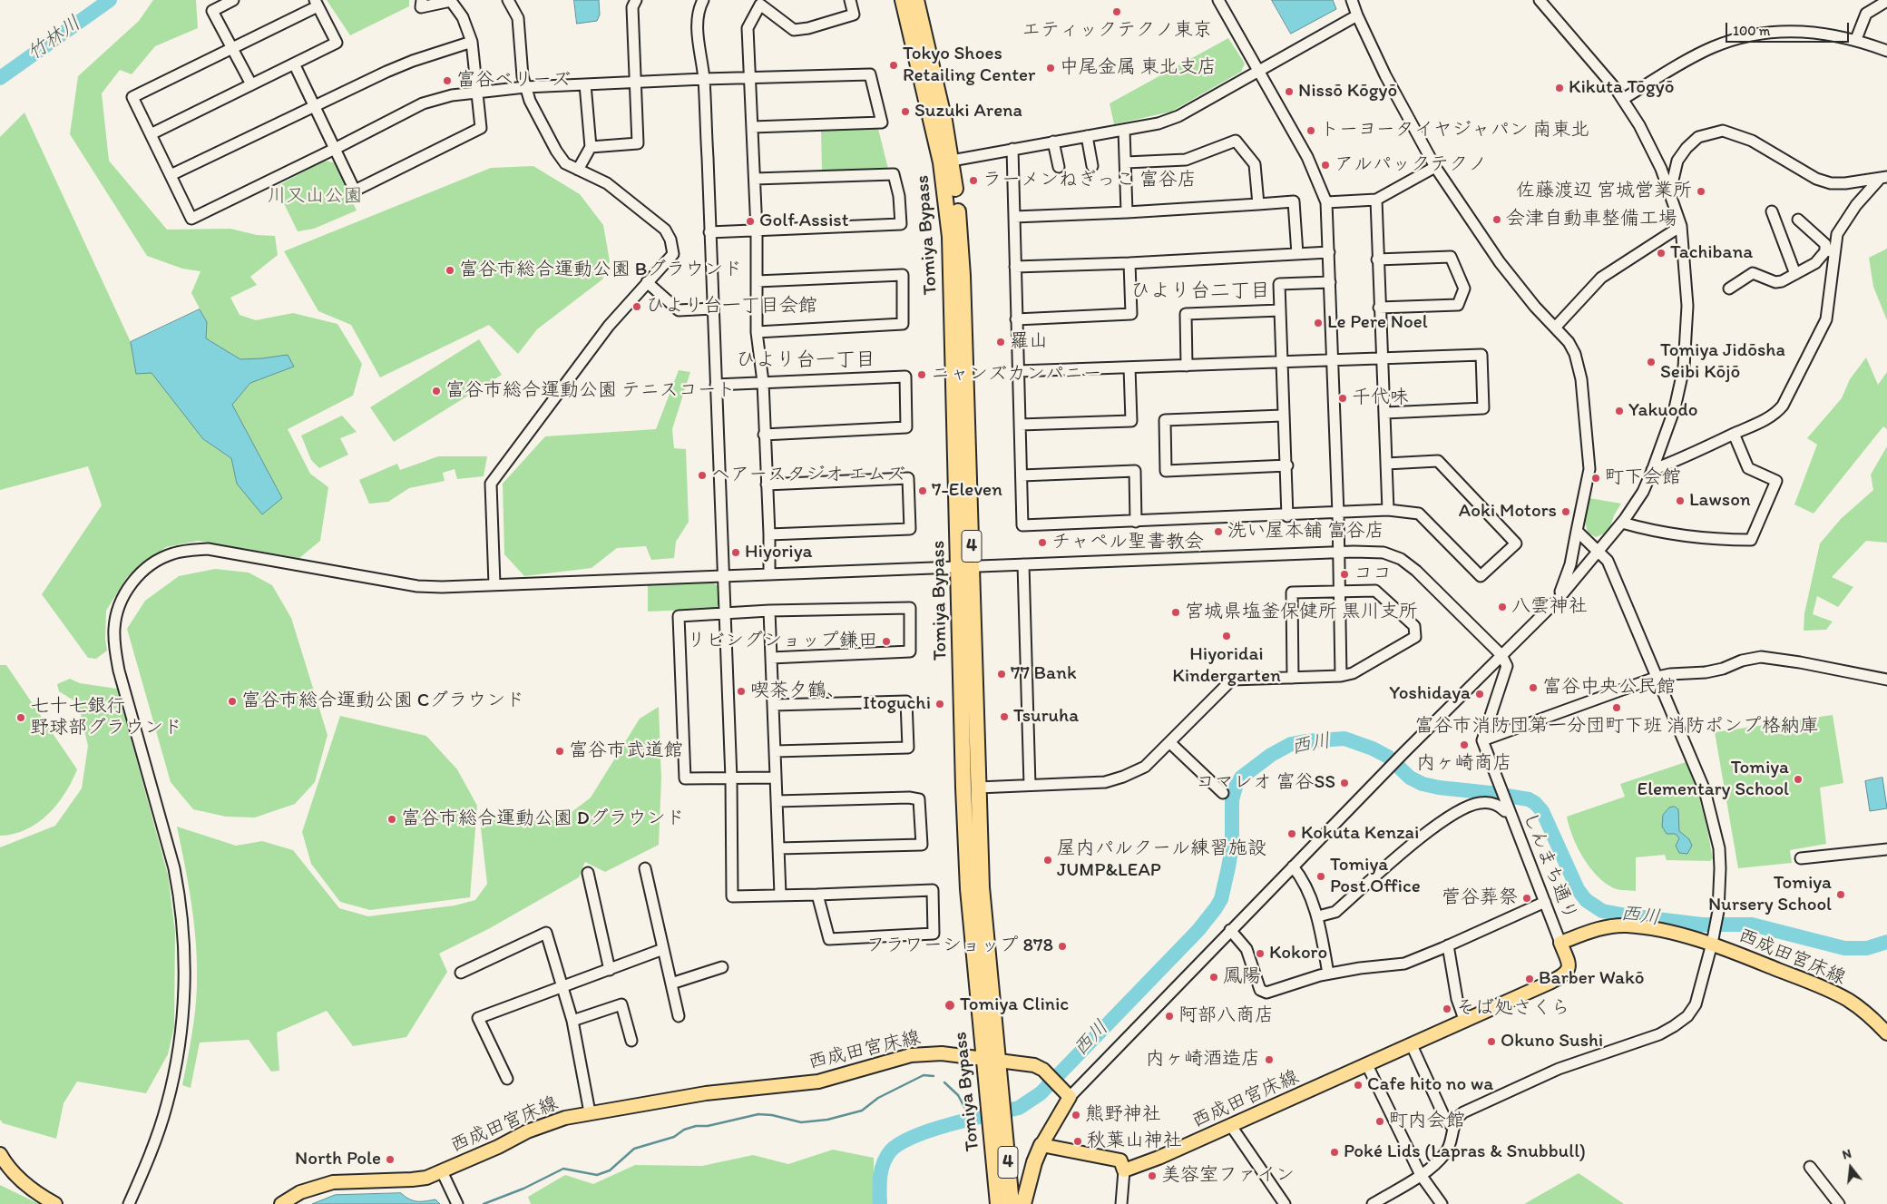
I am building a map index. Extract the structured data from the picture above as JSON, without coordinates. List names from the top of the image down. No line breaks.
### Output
{"streets":{"highway":["Tomiya Bypass","4"],"main road":["西成田宮床線"],"street":["しんまち通り"]},"crossings":[["Tomiya Bypass","西成田宮床線"],["しんまち通り","西成田宮床線"]],"districts":["ひより台二丁目","ひより台一丁目"],"water":["竹林川","西川"],"parks":["川又山公園"],"places":["エティックテクノ東京","Tokyo Shoes Retailing Center","中尾金属 東北支店","富谷ベリーズ","Kikuta Tōgyō","Nissō Kōgyō","Suzuki Arena","トーヨータイヤジャパン 南東北","アルパックテクノ","ラーメンねぎっこ 富谷店","佐藤渡辺 宮城営業所","会津自動車整備工場","Golf Assist","Tachibana","富谷市総合運動公園 Bグラウンド","ひより台一丁目会館","Le Pere Noel","羅山","Tomiya Jidōsha Seibi Kōjō","ニャンズカンパニー","富谷市総合運動公園 テニスコート","千代味","Yakuodo","ヘアースタジオ エムズ","町下会館","7-Eleven","Lawson","Aoki Motors","洗い屋本舗 富谷店","チャペル聖書教会","Hiyoriya","ココ","八雲神社","宮城県塩釜保健所 黒川支所","Hiyoridai Kindergarten","リビングショップ鎌田","77 Bank","富谷中央公民館","喫茶夕鶴、","Yoshidaya","富谷市総合運動公園 Cグラウンド","Itoguchi","富谷市消防団第一分団町下班 消防ポンプ格納庫","Tsuruha","七十七銀行 野球部グラウンド","内ヶ崎商店","富谷市武道館","Tomiya Elementary School","コマレオ 富谷SS","富谷市総合運動公園 Dグラウンド","Kokuta Kenzai","屋内パルクール練習施設 JUMP&LEAP","Tomiya Post Office","Tomiya Nursery School","菅谷葬祭","フラワーショップ 878","Kokoro","鳳陽","Barber Wakō","Tomiya Clinic","そば処さくら","阿部八商店","Okuno Sushi","内ヶ崎酒造店","Cafe hito no wa","熊野神社","町内会館","秋葉山神社","Poké Lids (Lapras & Snubbull)","North Pole","美容室ファイン"],"scale_bar":"100 m","north":"top"}
